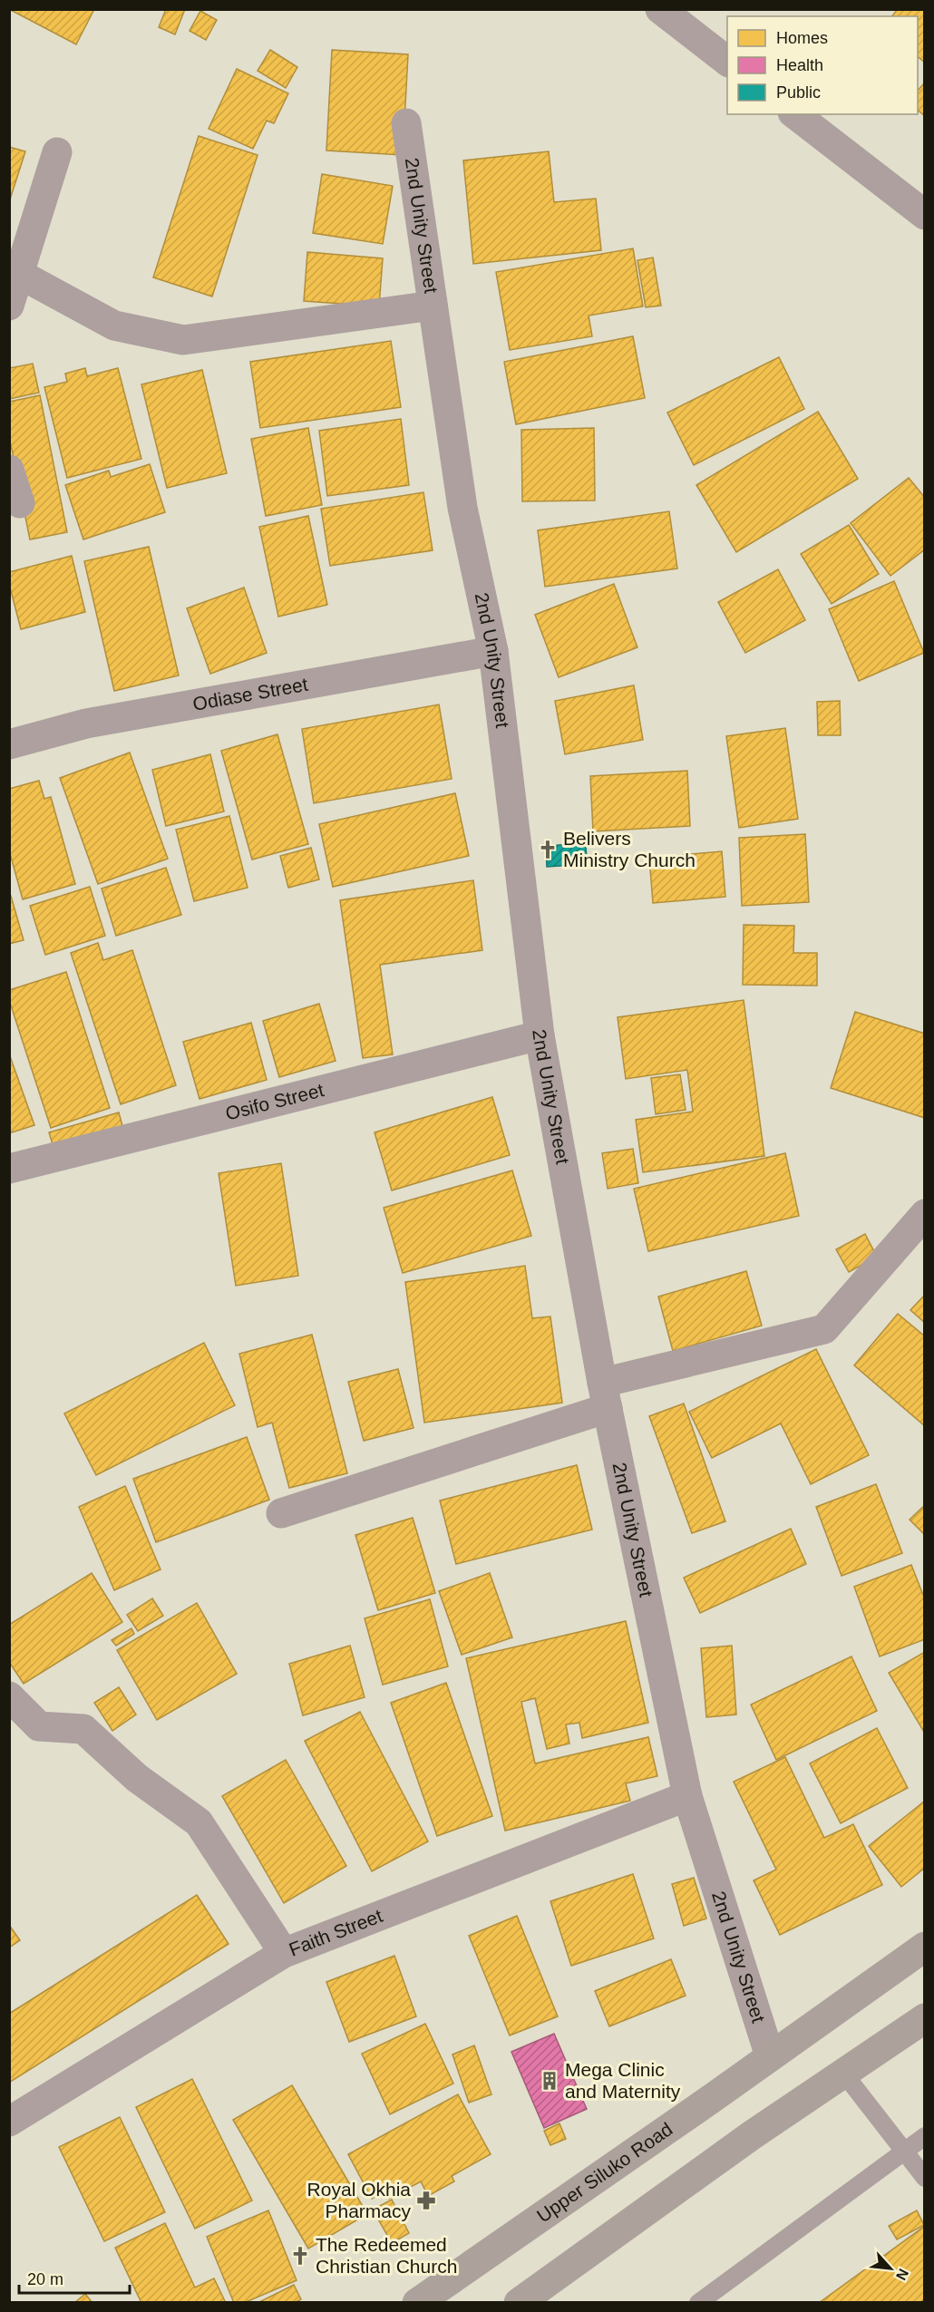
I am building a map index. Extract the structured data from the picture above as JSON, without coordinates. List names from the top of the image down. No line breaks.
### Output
{"streets":{"main road":["Upper Siluko Road"],"street":["2nd Unity Street","Odiase Street","Osifo Street","Faith Street"]},"crossings":[["2nd Unity Street","Odiase Street"],["2nd Unity Street","Osifo Street"],["2nd Unity Street","Faith Street"],["2nd Unity Street","Upper Siluko Road"]],"places":{"church":["Belivers Ministry Church","The Redeemed Christian Church"],"building":["Mega Clinic and Maternity"],"pharmacy":["Royal Okhia Pharmacy"]},"legend":["Homes","Health","Public"],"scale_bar":"20 m","north":"bottom right"}
